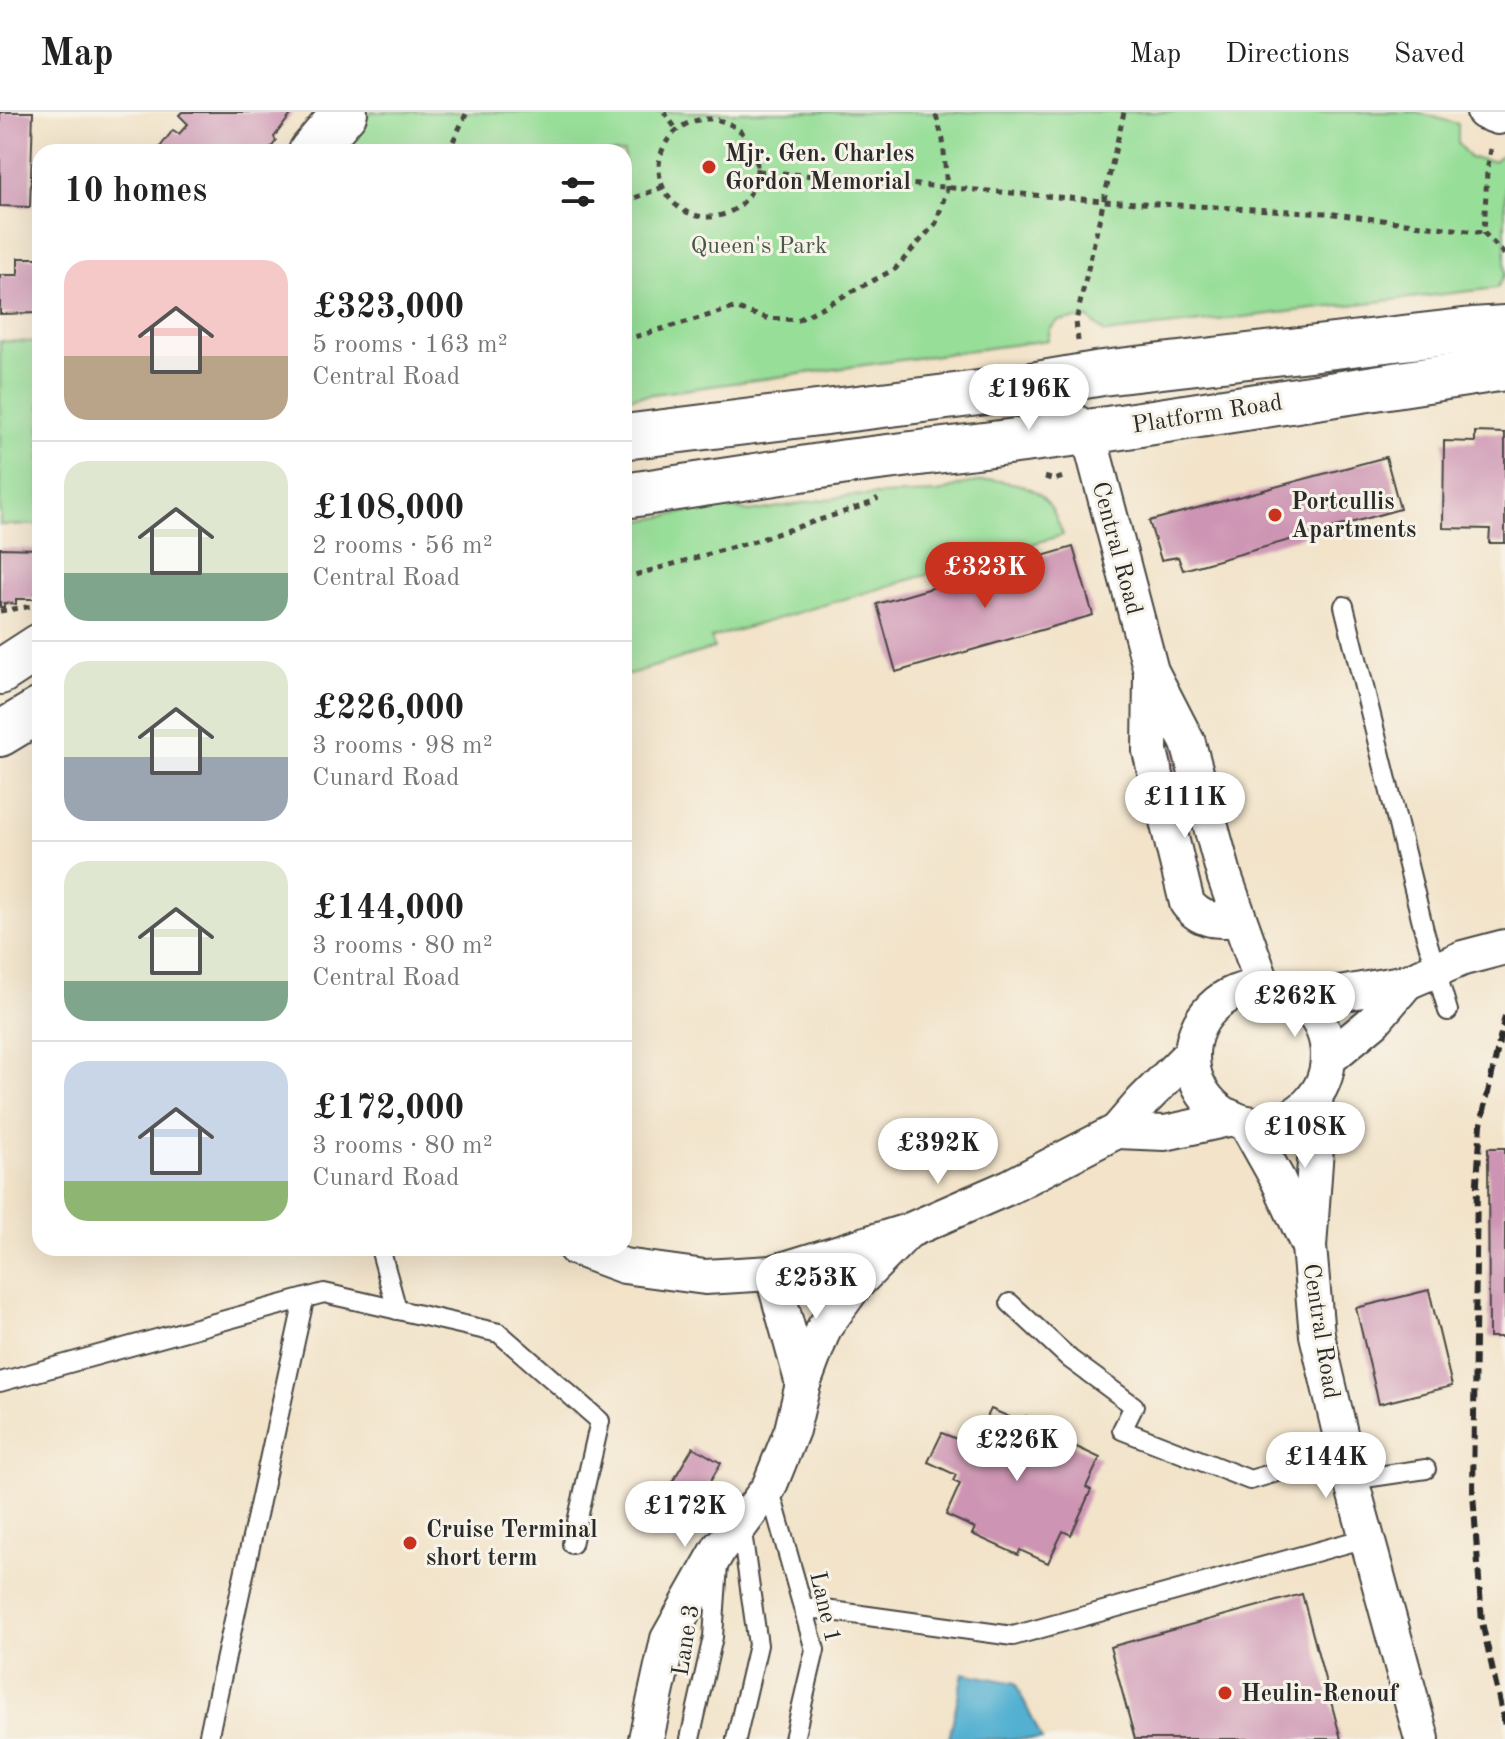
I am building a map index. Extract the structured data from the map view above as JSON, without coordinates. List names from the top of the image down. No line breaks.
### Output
{"streets":{"main road":["Platform Road"],"street":["Central Road"],"lane":["Lane 1","Lane 3"]},"crossings":[["Platform Road","Central Road"]],"parks":["Queen's Park"],"places":["Mjr. Gen. Charles Gordon Memorial","Portcullis Apartments","Cruise Terminal short term","Heulin-Renouf"],"page":{"header":"Map","nav":["Map","Directions","Saved"],"heading":"10 homes","list":[{"name":"£323,000","note":"5 rooms · 163 m² · Central Road"},{"name":"£108,000","note":"2 rooms · 56 m² · Central Road"},{"name":"£226,000","note":"3 rooms · 98 m² · Cunard Road"},{"name":"£144,000","note":"3 rooms · 80 m² · Central Road"},{"name":"£172,000","note":"3 rooms · 80 m² · Cunard Road"}],"price":["£196K","£323K","£111K","£262K","£108K","£392K","£253K","£226K","£144K","£172K"]}}
